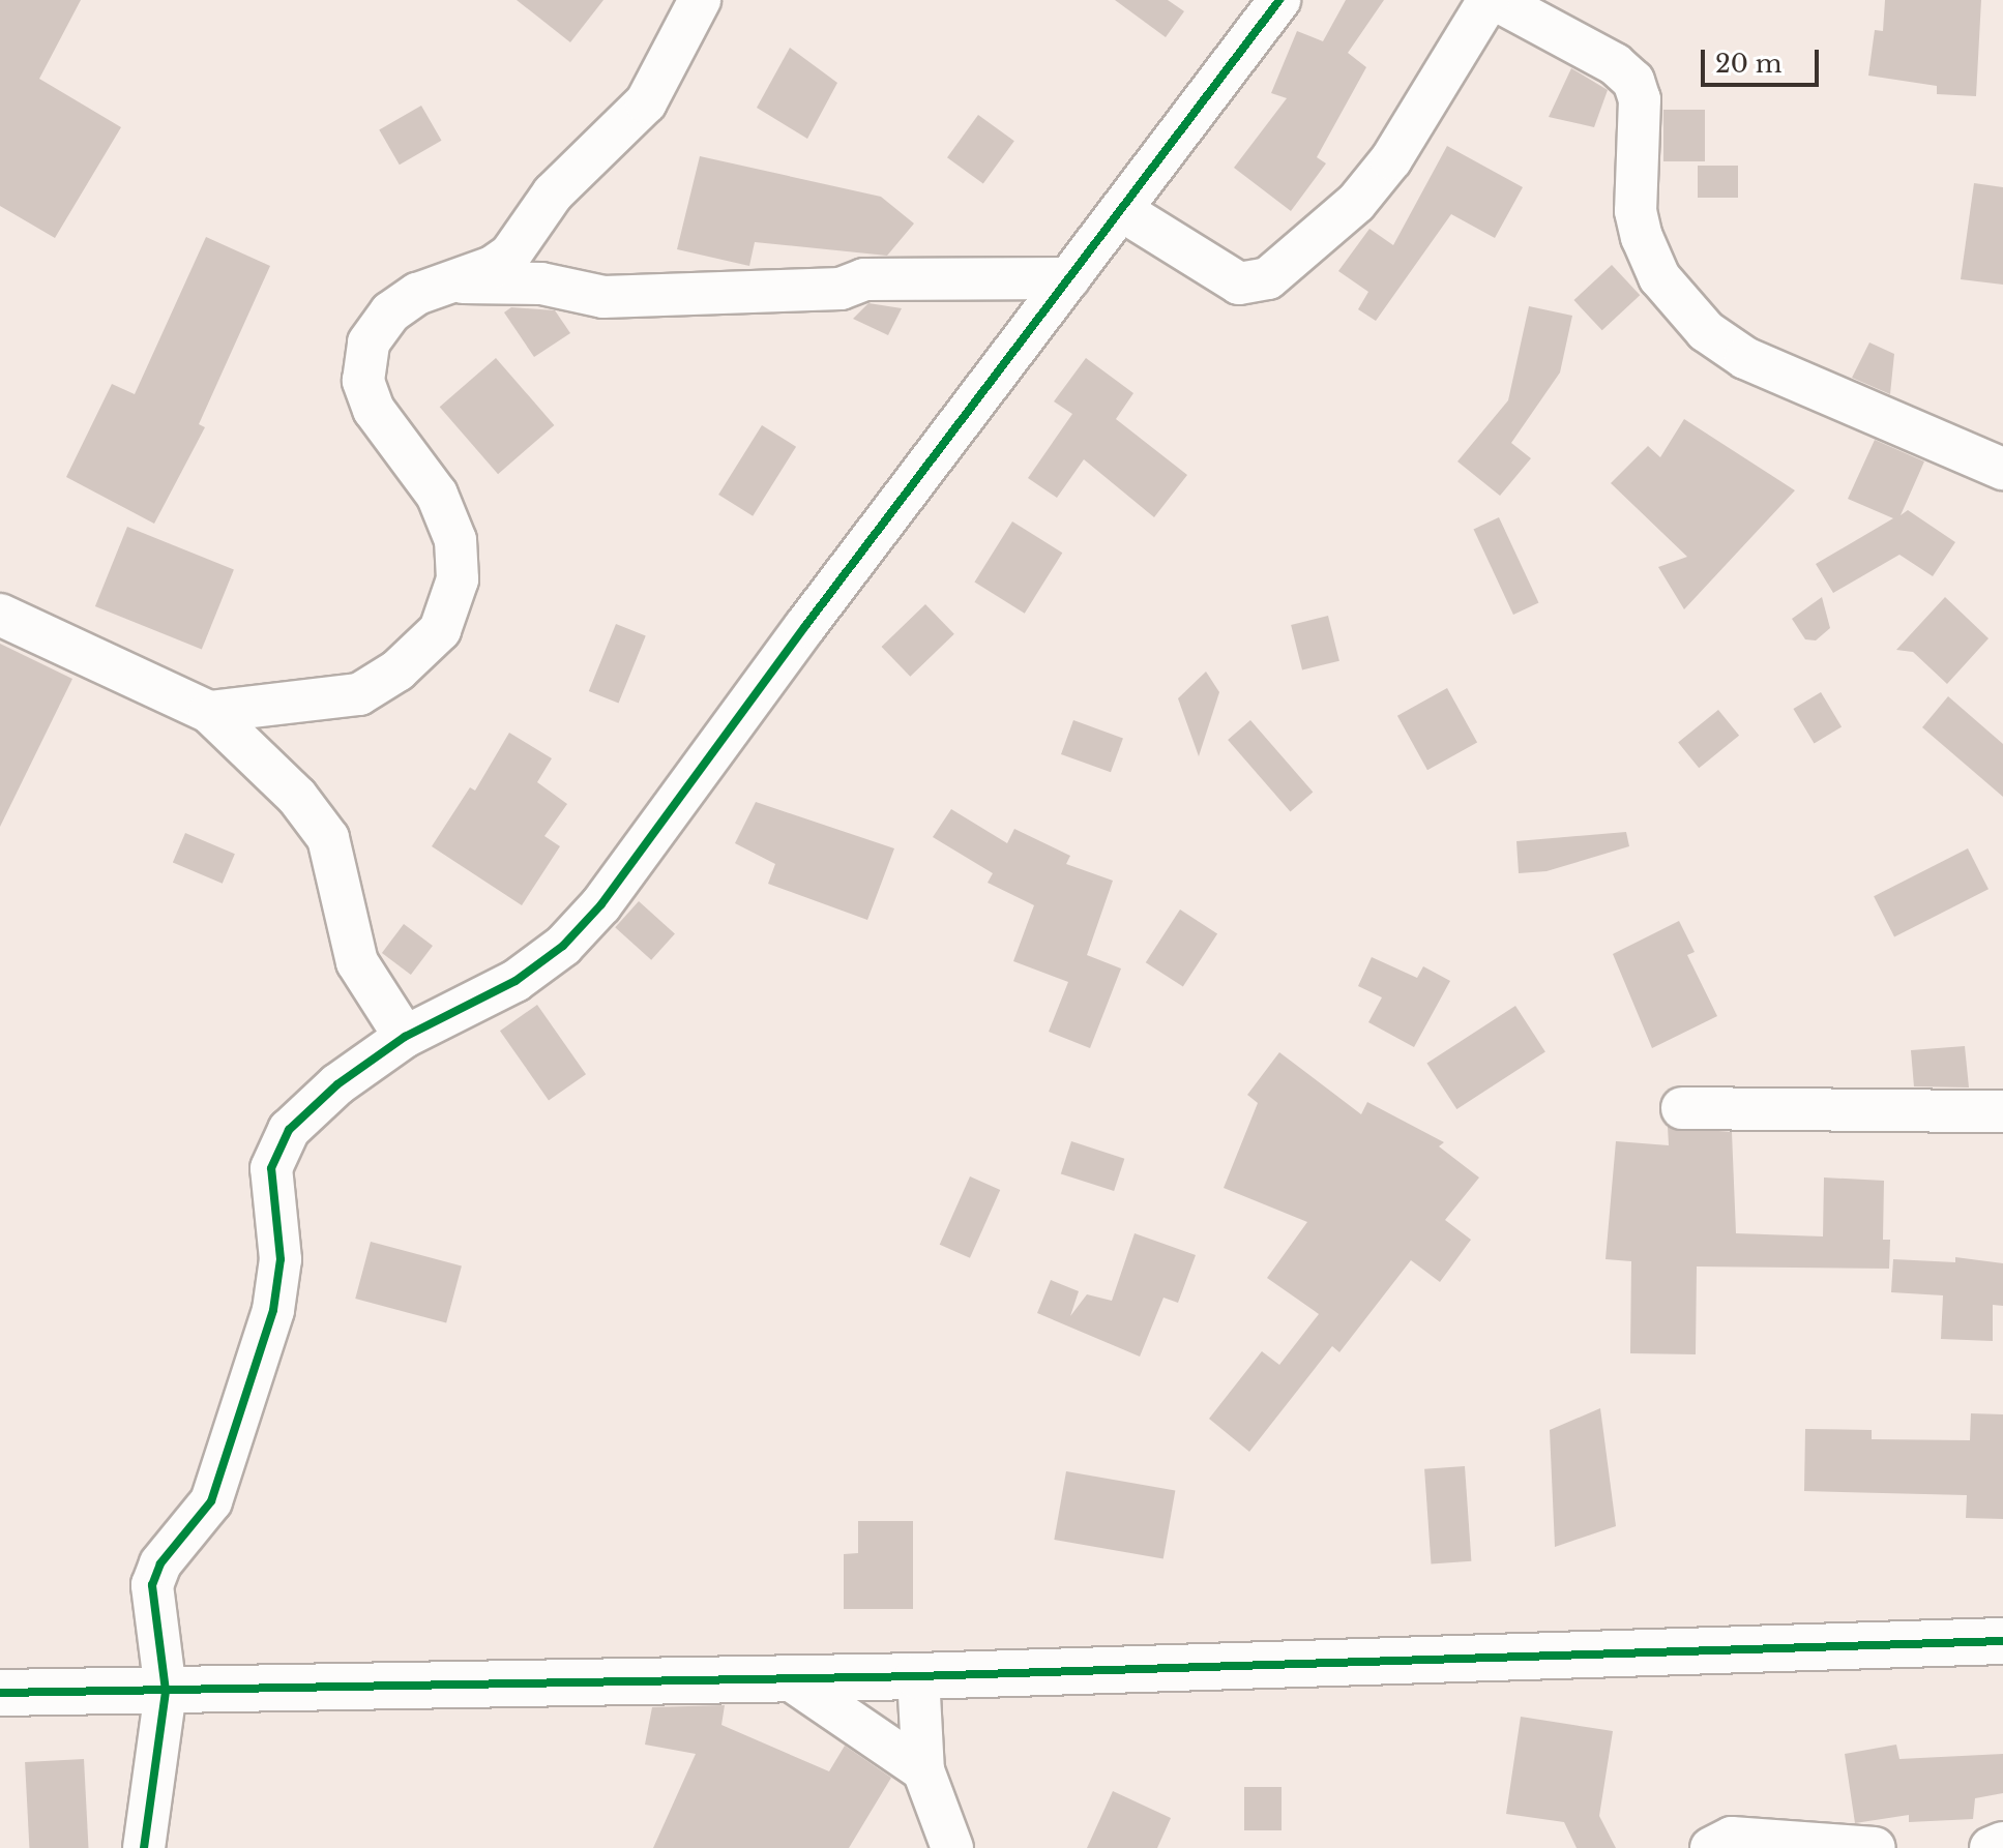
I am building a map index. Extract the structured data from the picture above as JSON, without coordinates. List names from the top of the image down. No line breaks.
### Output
{"scale_bar":"20 m"}
